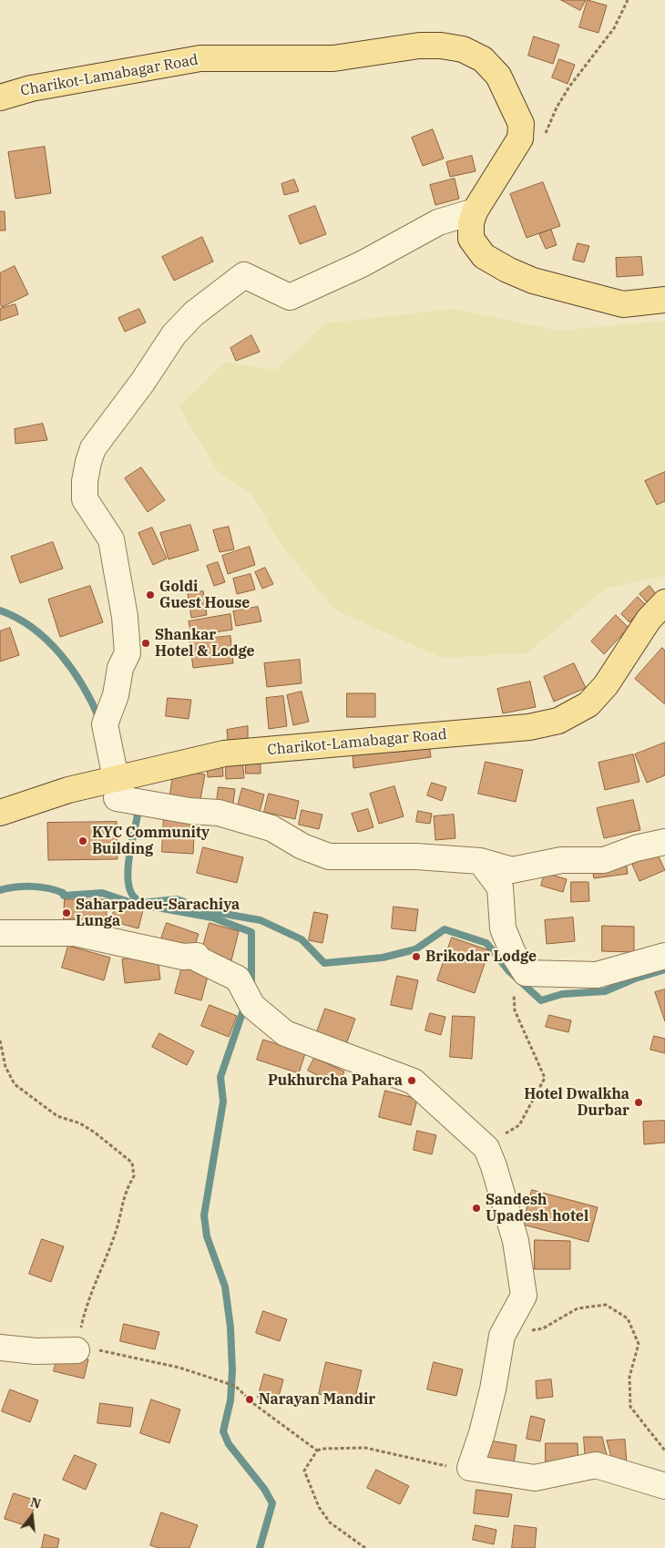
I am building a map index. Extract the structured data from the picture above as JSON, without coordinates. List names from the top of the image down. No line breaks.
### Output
{"streets":{"main road":["Charikot-Lamabagar Road"]},"places":["Goldi Guest House","Shankar Hotel & Lodge","KYC Community Building","Saharpadeu-Sarachiya Lunga","Brikodar Lodge","Pukhurcha Pahara","Hotel Dwalkha Durbar","Sandesh Upadesh hotel","Narayan Mandir"],"north":"top"}
